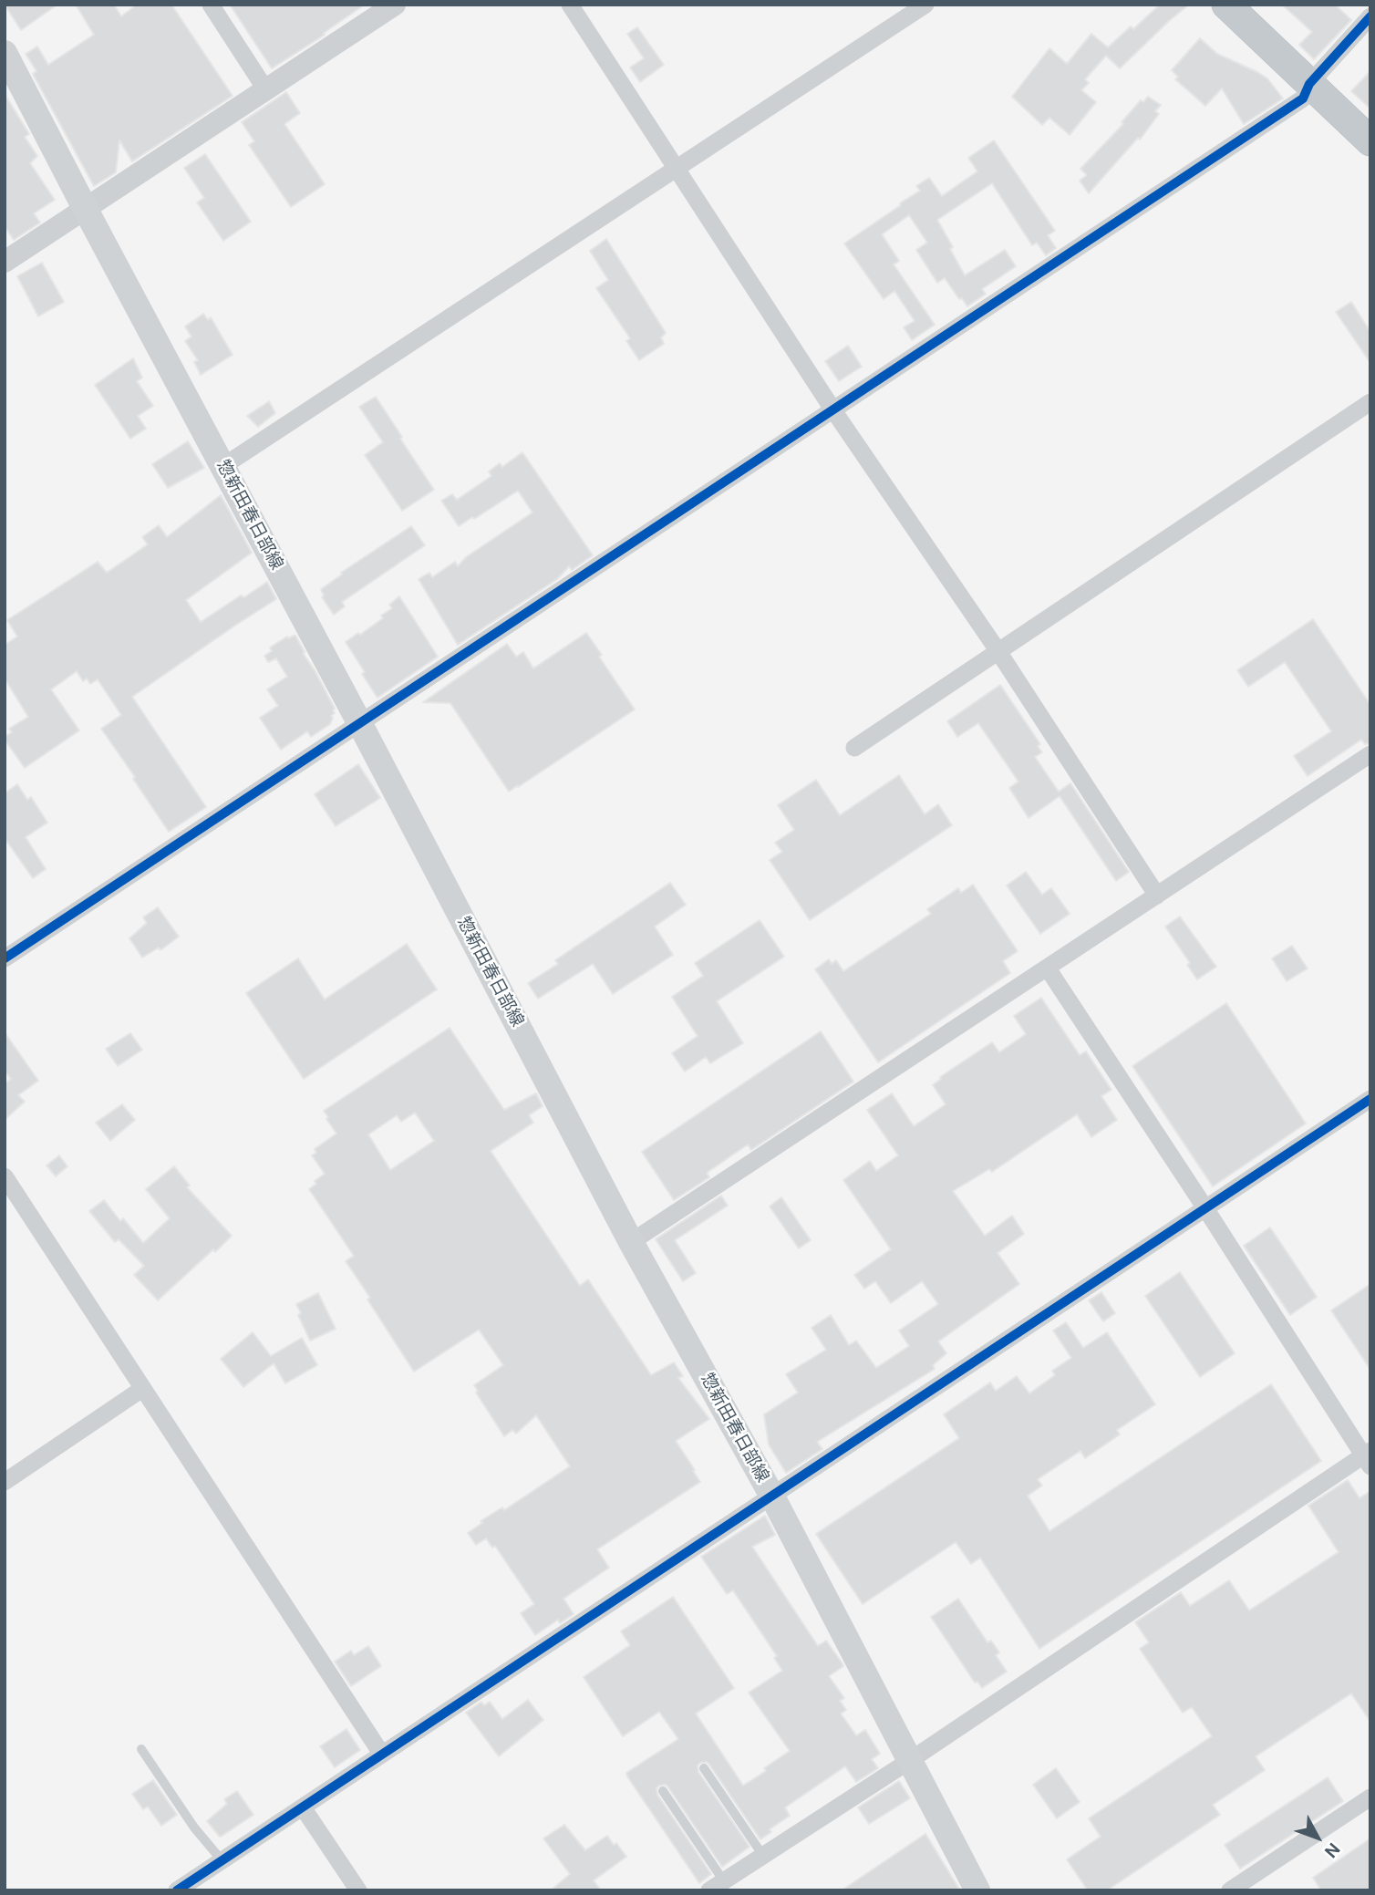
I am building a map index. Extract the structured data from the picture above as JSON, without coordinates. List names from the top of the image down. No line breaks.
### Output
{"streets":{"main road":["惣新田春日部線"]},"north":"bottom right"}
